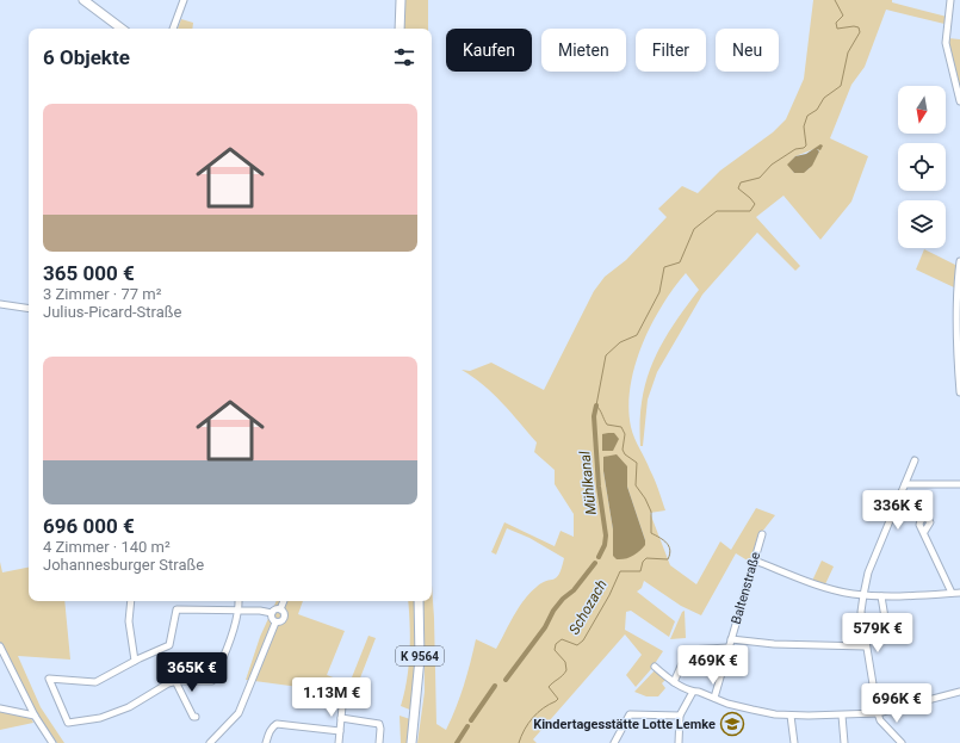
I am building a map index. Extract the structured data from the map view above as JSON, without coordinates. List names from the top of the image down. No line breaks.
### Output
{"streets":{"main road":["K 9564"],"street":["Baltenstraße"]},"water":["Mühlkanal","Schozach"],"places":{"school or university":["Kindertagesstätte Lotte Lemke"]},"north":"bottom","page":{"chip":["Kaufen","Mieten","Filter","Neu"],"heading":"6 Objekte","list":[{"name":"365 000 €","note":"3 Zimmer · 77 m² · Julius-Picard-Straße"},{"name":"696 000 €","note":"4 Zimmer · 140 m² · Johannesburger Straße"}],"price":["336K €","579K €","469K €","365K €","1.13M €","696K €"]}}
